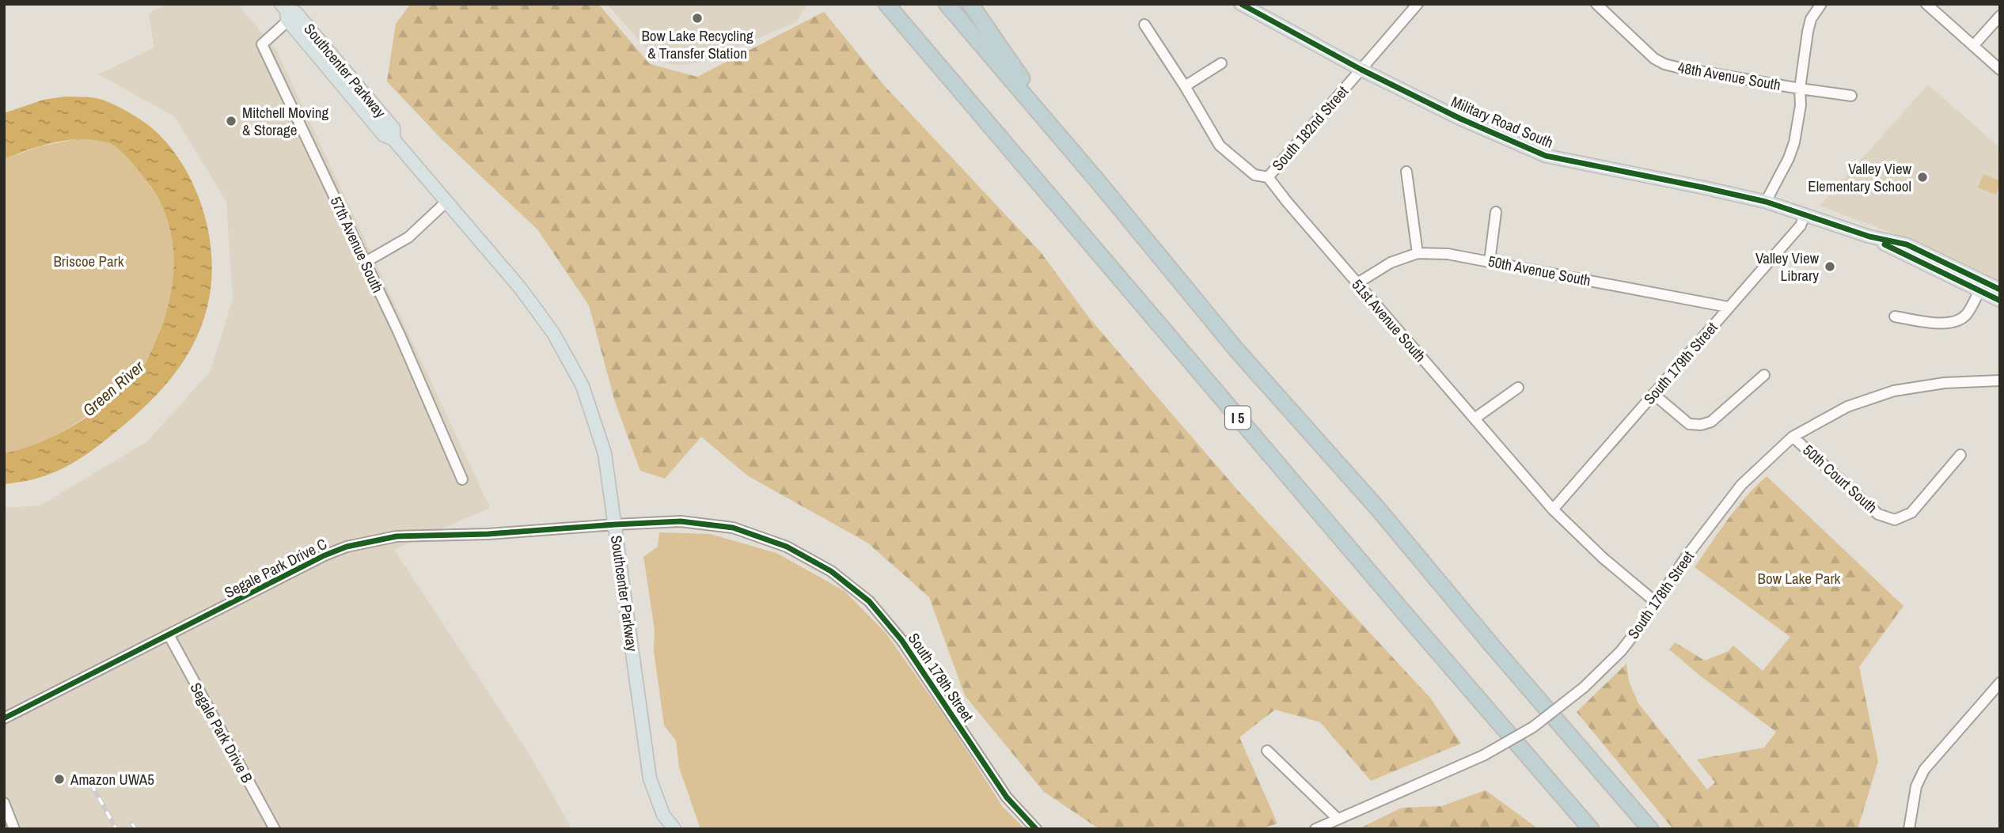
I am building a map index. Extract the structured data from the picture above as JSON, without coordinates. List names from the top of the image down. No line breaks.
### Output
{"streets":{"highway":["I 5"],"main road":["Southcenter Parkway","Military Road South"],"street":["48th Avenue South","South 182nd Street","57th Avenue South","50th Avenue South","51st Avenue South","South 179th Street","50th Court South","Segale Park Drive C","South 178th Street","Segale Park Drive B"]},"crossings":[["Southcenter Parkway","57th Avenue South"],["Southcenter Parkway","Segale Park Drive C"],["Southcenter Parkway","South 178th Street"],["Military Road South","South 182nd Street"],["Military Road South","South 179th Street"],["South 182nd Street","51st Avenue South"],["50th Avenue South","51st Avenue South"],["50th Avenue South","South 179th Street"],["51st Avenue South","South 179th Street"],["51st Avenue South","South 178th Street"],["50th Court South","South 178th Street"],["Segale Park Drive C","South 178th Street"],["Segale Park Drive C","Segale Park Drive B"]],"water":["Green River"],"parks":["Briscoe Park","Bow Lake Park"],"places":["Bow Lake Recycling & Transfer Station","Mitchell Moving & Storage","Valley View Elementary School","Valley View Library","Amazon UWA5"]}
